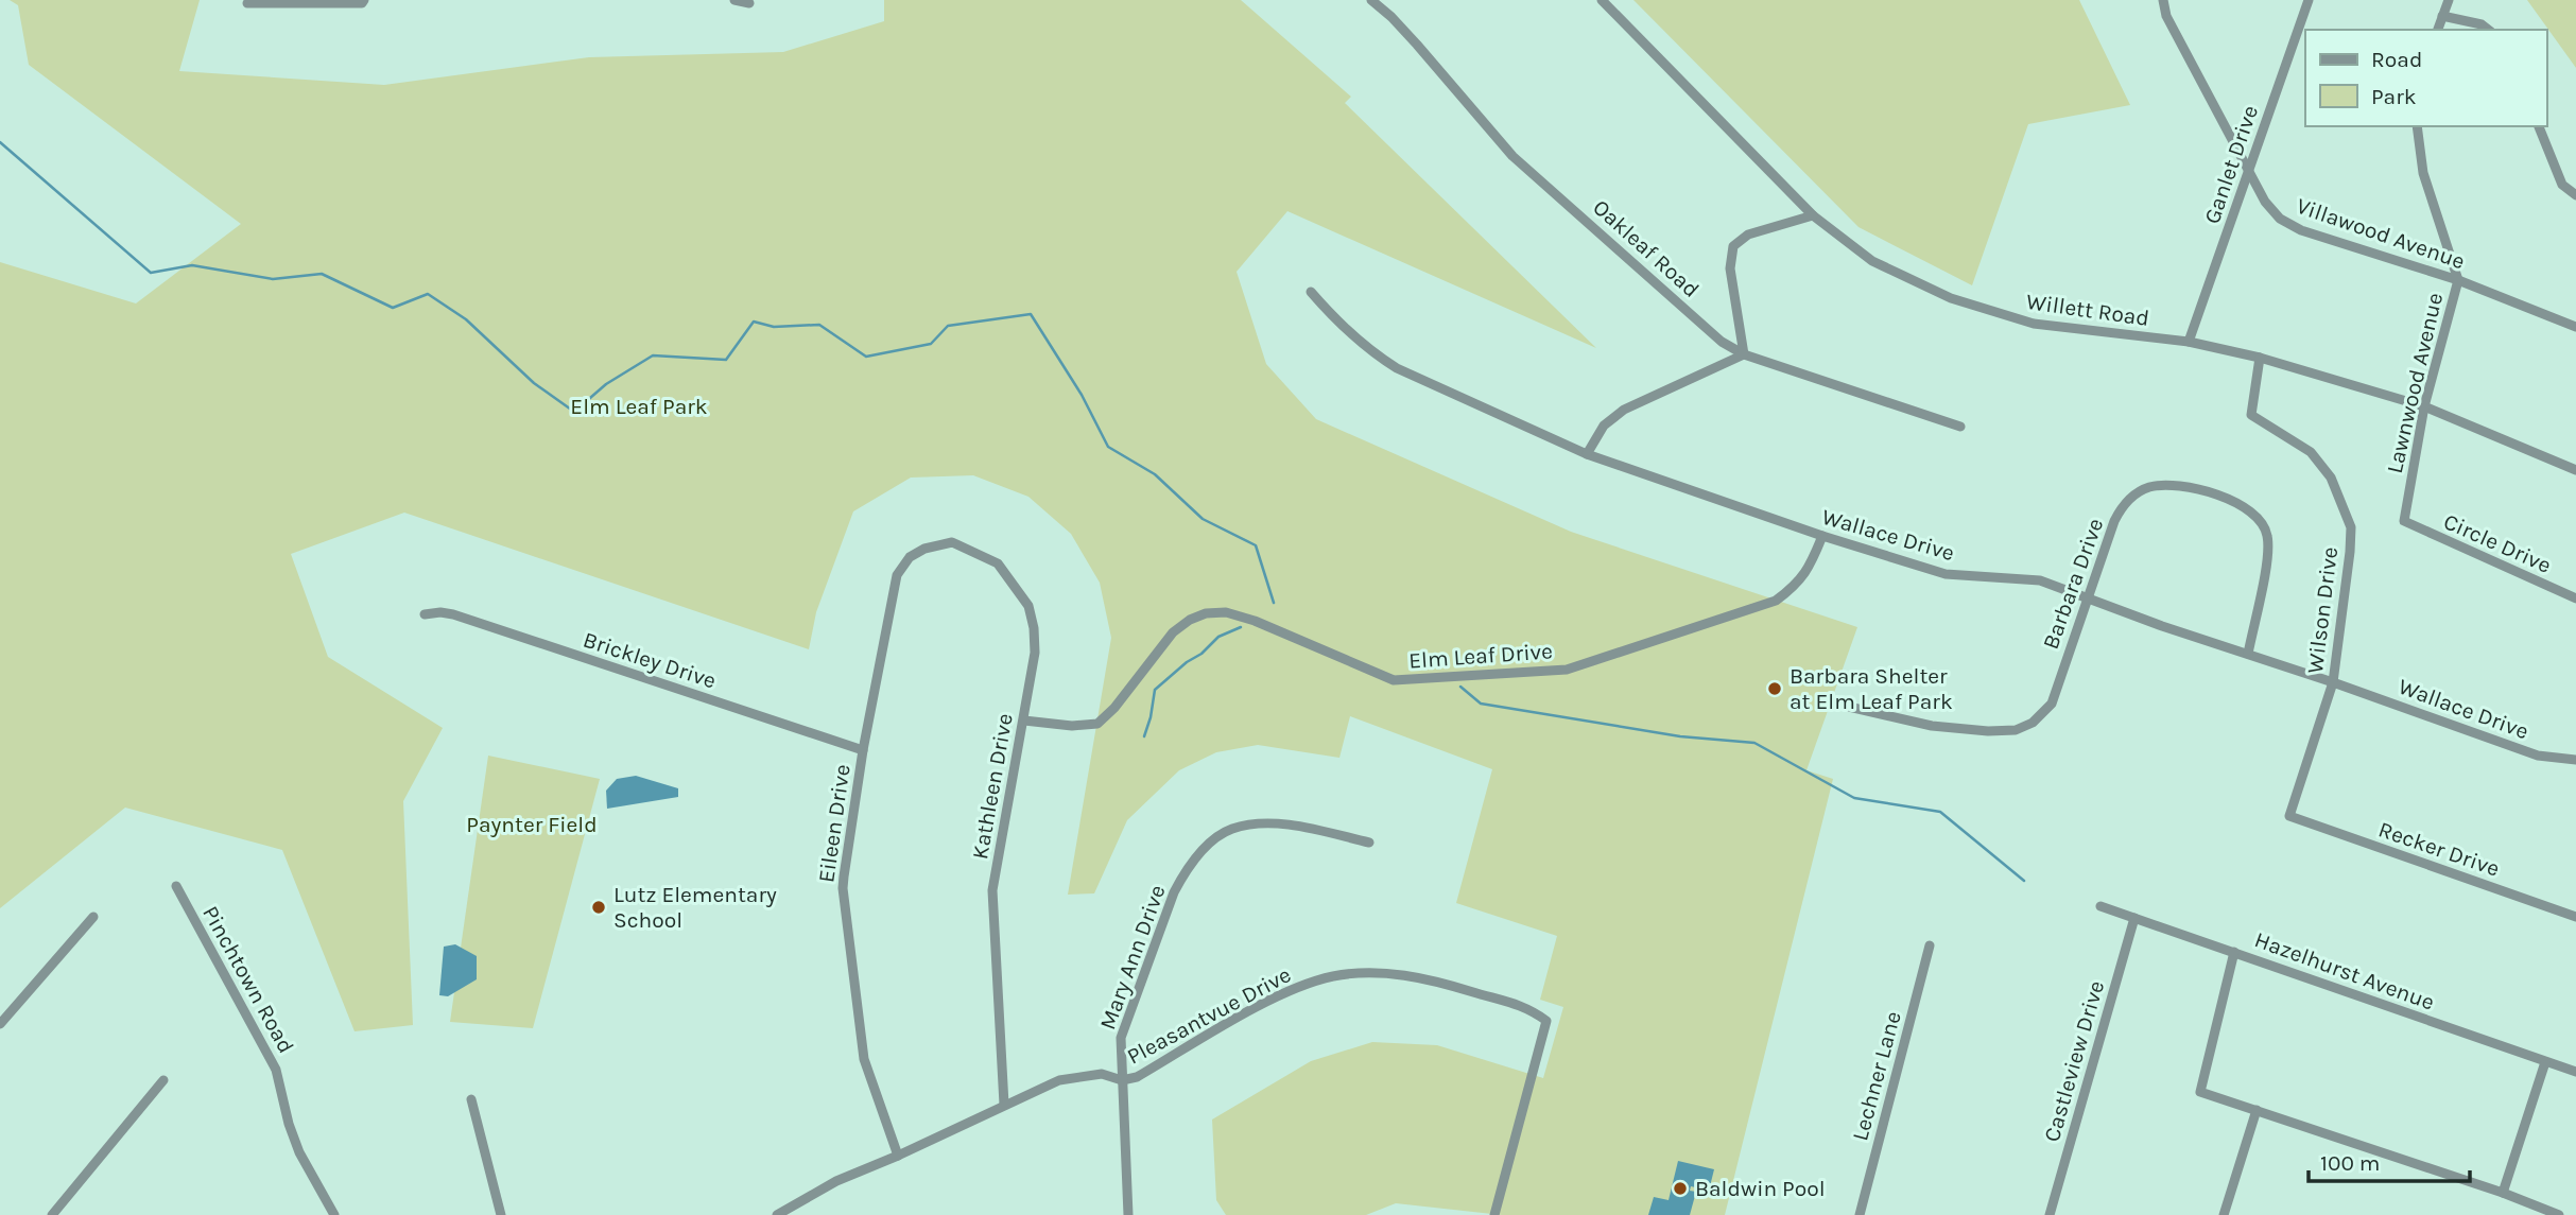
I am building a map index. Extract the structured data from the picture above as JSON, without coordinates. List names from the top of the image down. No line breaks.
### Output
{"streets":{"street":["Ganlet Drive","Villawood Avenue","Oakleaf Road","Willett Road","Lawnwood Avenue","Wallace Drive","Circle Drive","Barbara Drive","Wilson Drive","Elm Leaf Drive","Brickley Drive","Kathleen Drive","Eileen Drive","Recker Drive","Mary Ann Drive","Hazelhurst Avenue","Pinchtown Road","Pleasantvue Drive","Castleview Drive","Lechner Lane"]},"crossings":[["Ganlet Drive","Villawood Avenue"],["Ganlet Drive","Willett Road"],["Villawood Avenue","Lawnwood Avenue"],["Willett Road","Lawnwood Avenue"],["Willett Road","Wilson Drive"],["Lawnwood Avenue","Circle Drive"],["Wallace Drive","Barbara Drive"],["Wallace Drive","Wilson Drive"],["Wallace Drive","Elm Leaf Drive"],["Wilson Drive","Recker Drive"],["Elm Leaf Drive","Kathleen Drive"],["Brickley Drive","Eileen Drive"],["Kathleen Drive","Eileen Drive"],["Kathleen Drive","Pleasantvue Drive"],["Eileen Drive","Pleasantvue Drive"],["Mary Ann Drive","Pleasantvue Drive"],["Hazelhurst Avenue","Castleview Drive"]],"parks":["Elm Leaf Park","Paynter Field"],"places":["Barbara Shelter at Elm Leaf Park","Lutz Elementary School","Baldwin Pool"],"legend":["Road","Park"],"scale_bar":"100 m"}
